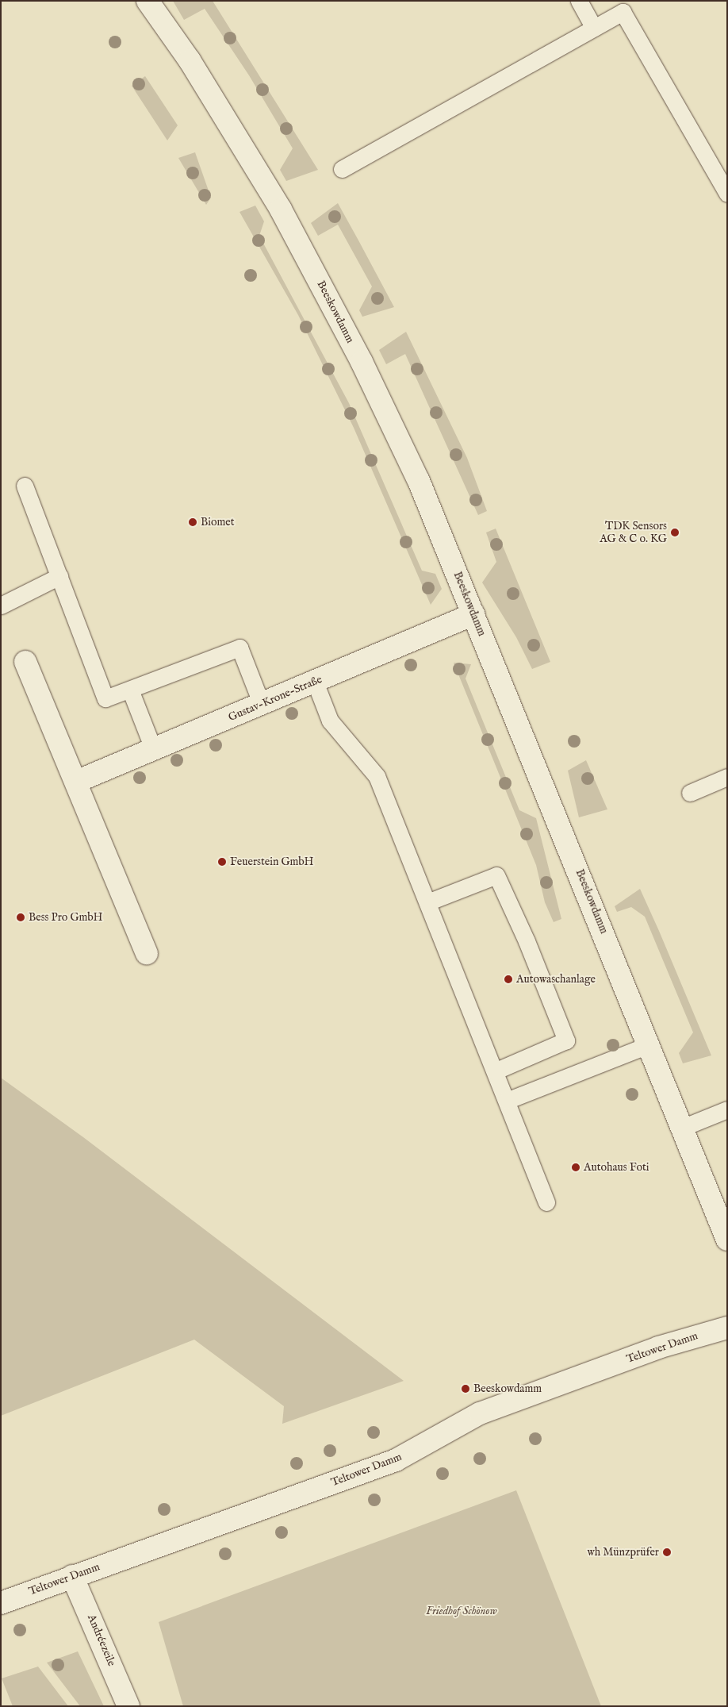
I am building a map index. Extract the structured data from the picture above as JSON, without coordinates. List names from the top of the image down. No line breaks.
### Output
{"streets":{"main road":["Beeskowdamm","Gustav-Krone-Straße","Teltower Damm","Andréezeile"]},"crossings":[["Beeskowdamm","Gustav-Krone-Straße"],["Teltower Damm","Andréezeile"]],"parks":["Friedhof Schönow"],"places":["Biomet","TDK Sensors AG & C o. KG","Feuerstein GmbH","Bess Pro GmbH","Autowaschanlage","Autohaus Foti","Beeskowdamm","wh Münzprüfer"]}
